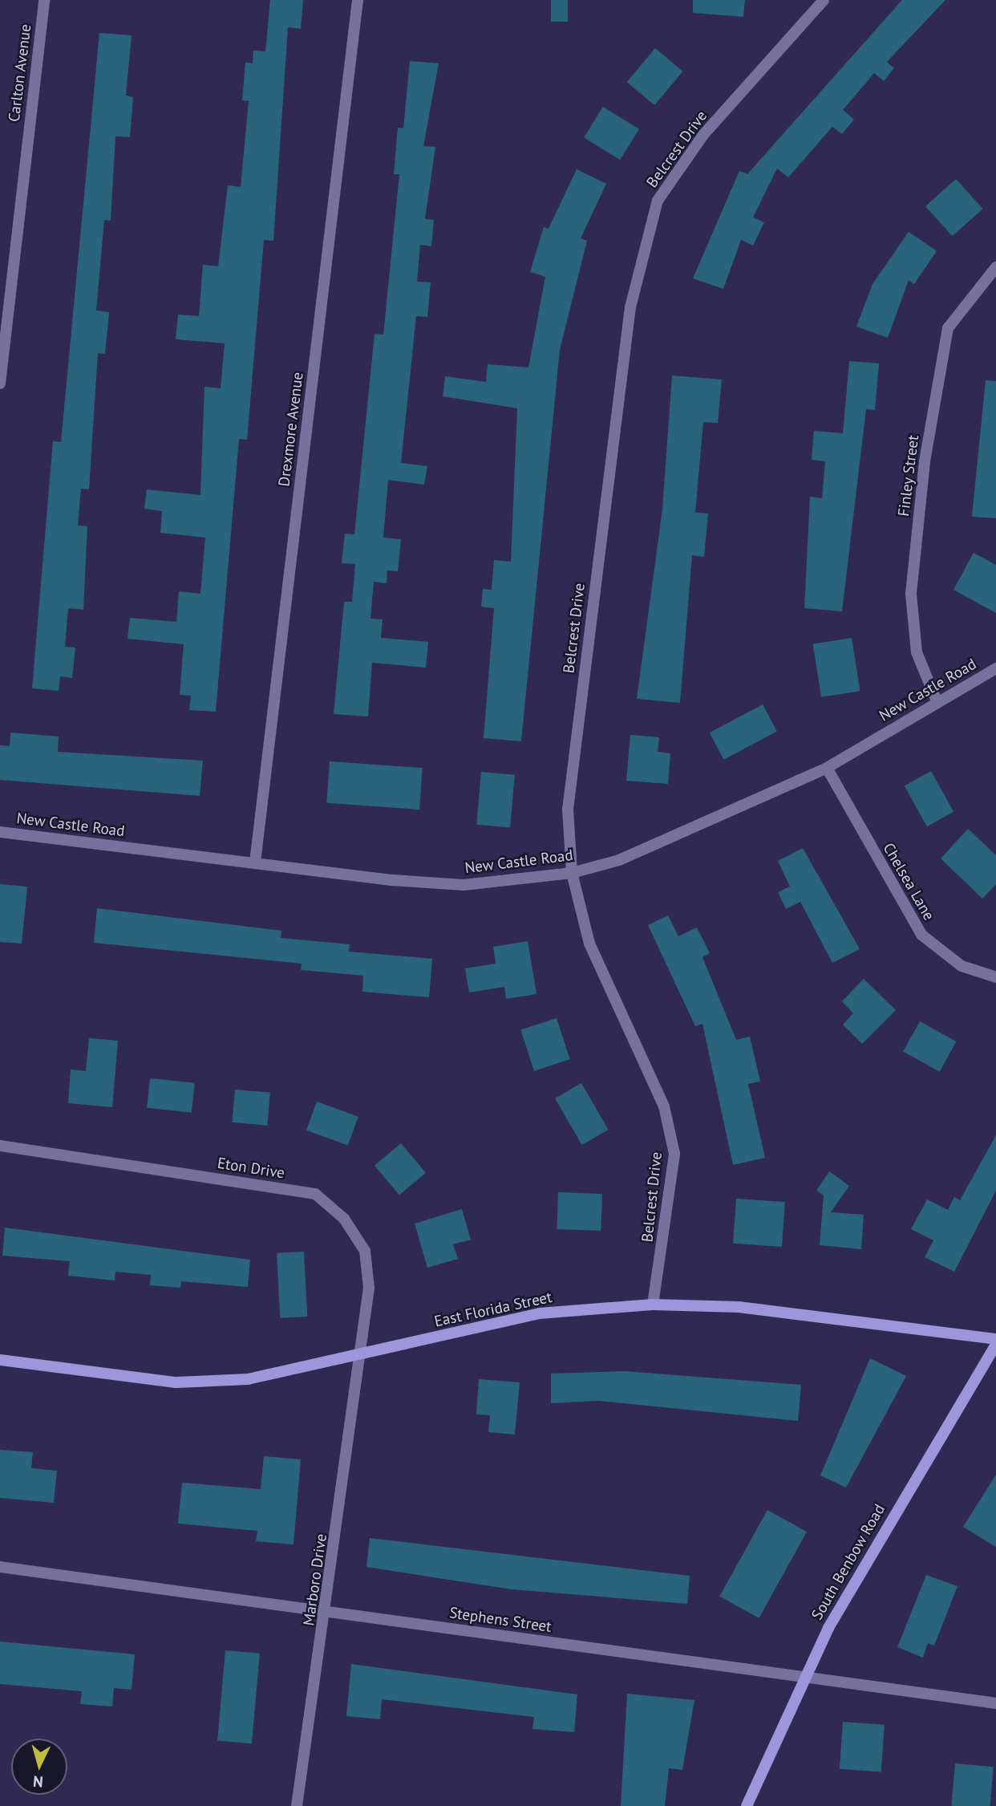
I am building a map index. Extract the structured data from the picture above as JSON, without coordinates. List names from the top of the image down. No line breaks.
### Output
{"streets":{"main road":["East Florida Street","South Benbow Road"],"street":["Carlton Avenue","Belcrest Drive","Drexmore Avenue","Finley Street","New Castle Road","Chelsea Lane","Eton Drive","Marboro Drive","Stephens Street"]},"crossings":[["Belcrest Drive","New Castle Road"],["Belcrest Drive","East Florida Street"],["Drexmore Avenue","New Castle Road"],["Finley Street","New Castle Road"],["New Castle Road","Chelsea Lane"],["Eton Drive","East Florida Street"],["Eton Drive","Marboro Drive"],["East Florida Street","Marboro Drive"],["South Benbow Road","Stephens Street"],["Marboro Drive","Stephens Street"]],"north":"bottom"}
